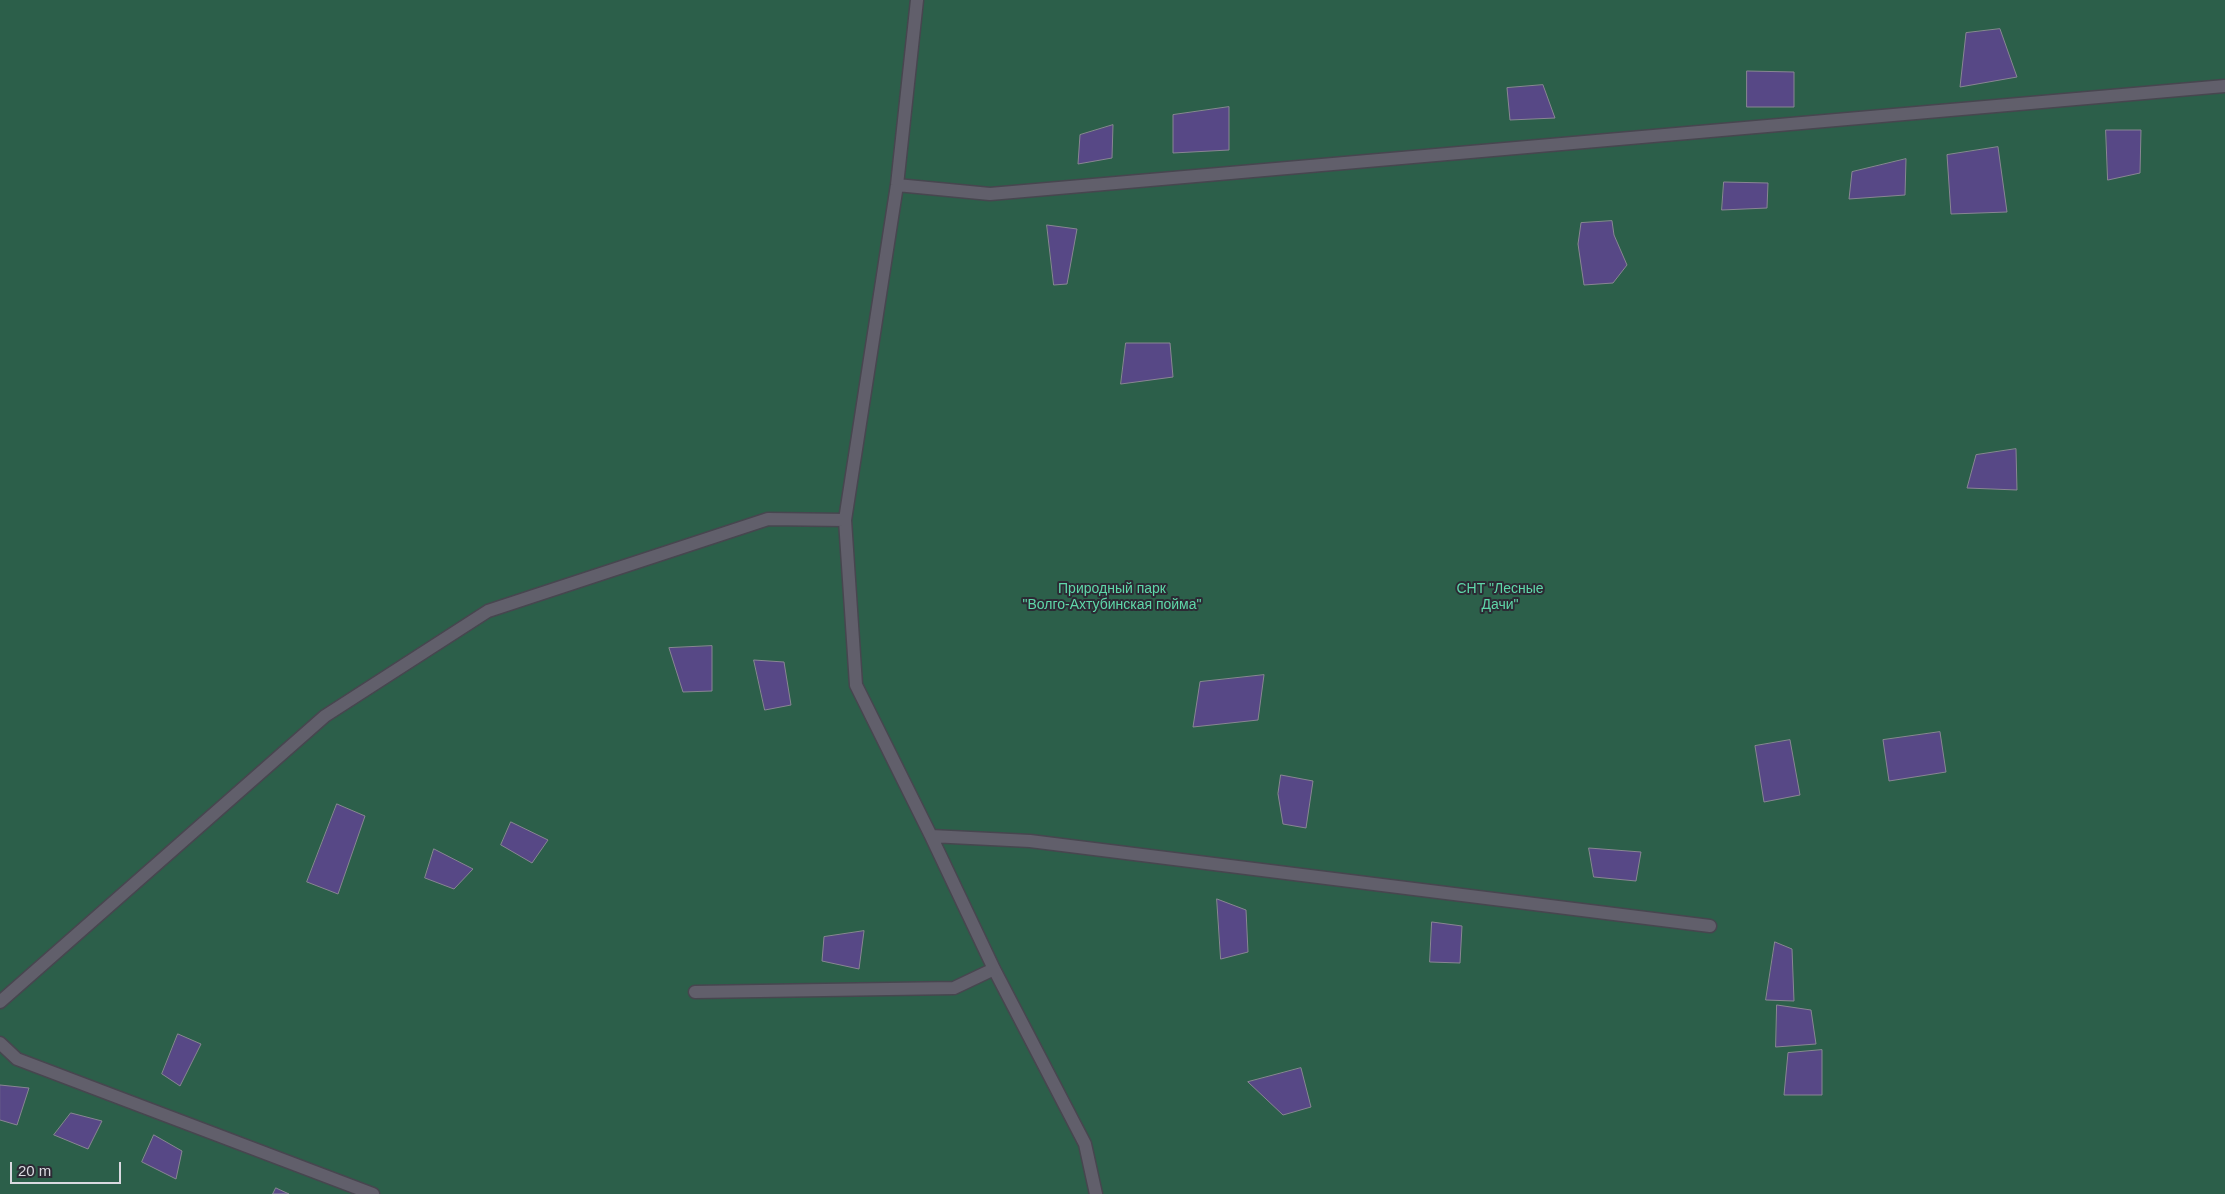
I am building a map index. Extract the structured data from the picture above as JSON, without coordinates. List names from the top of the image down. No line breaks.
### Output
{"parks":["Природный парк \"Волго-Ахтубинская пойма\"","СНТ \"Лесные Дачи\""],"scale_bar":"20 m"}
